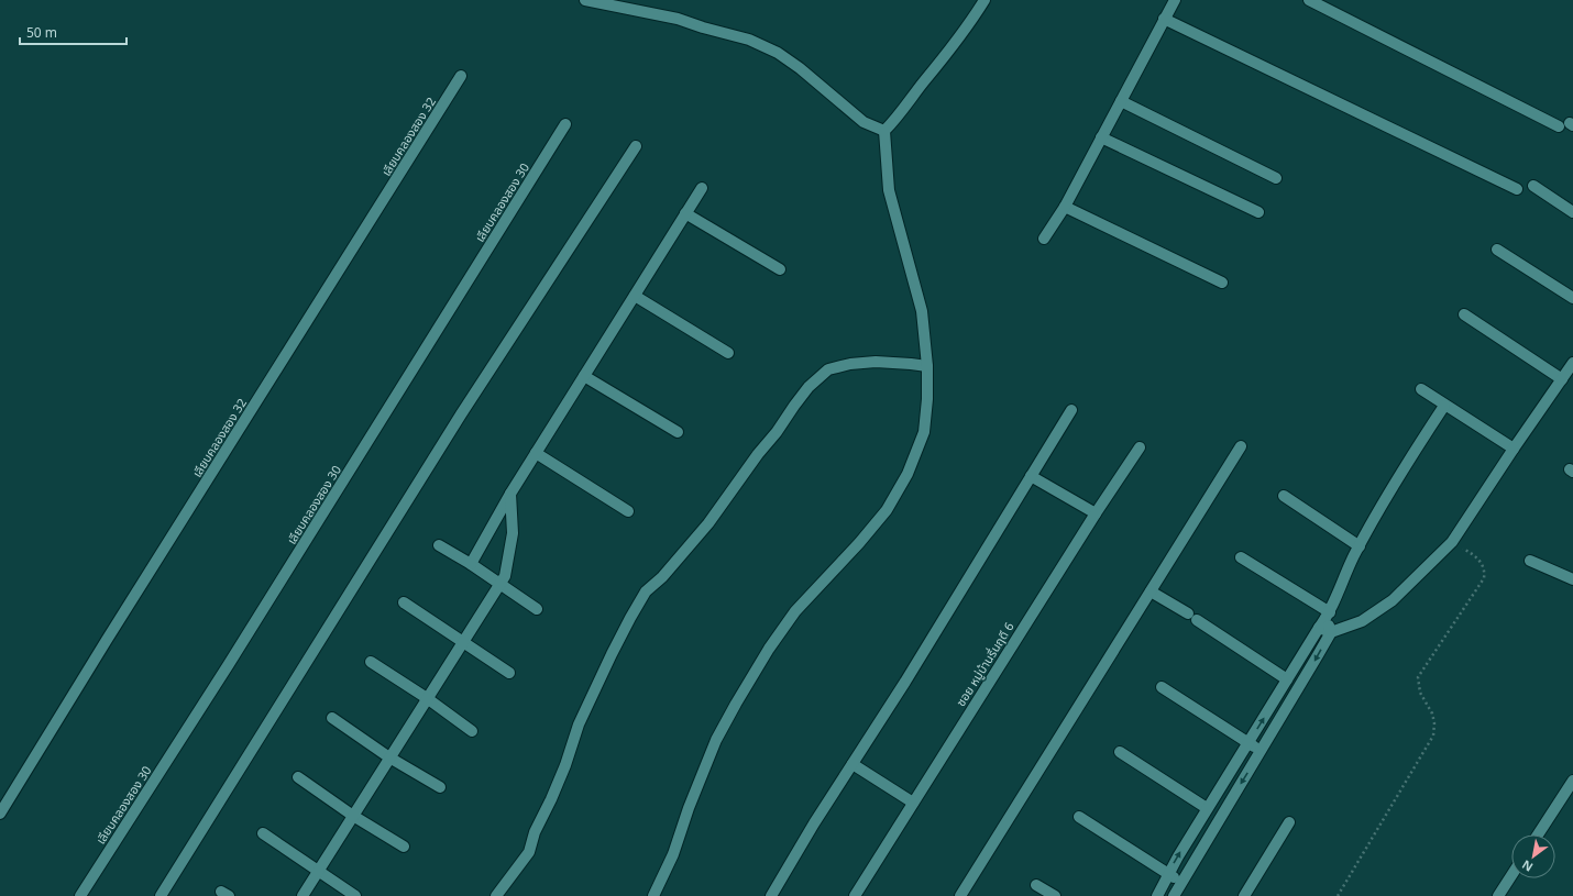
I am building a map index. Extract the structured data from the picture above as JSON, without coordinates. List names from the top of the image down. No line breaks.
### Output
{"streets":{"street":["เลียบคลองสอง 32","เลียบคลองสอง 30","ซอย หมู่บ้านรื่นฤดี 6"]},"scale_bar":"50 m","north":"bottom left"}
